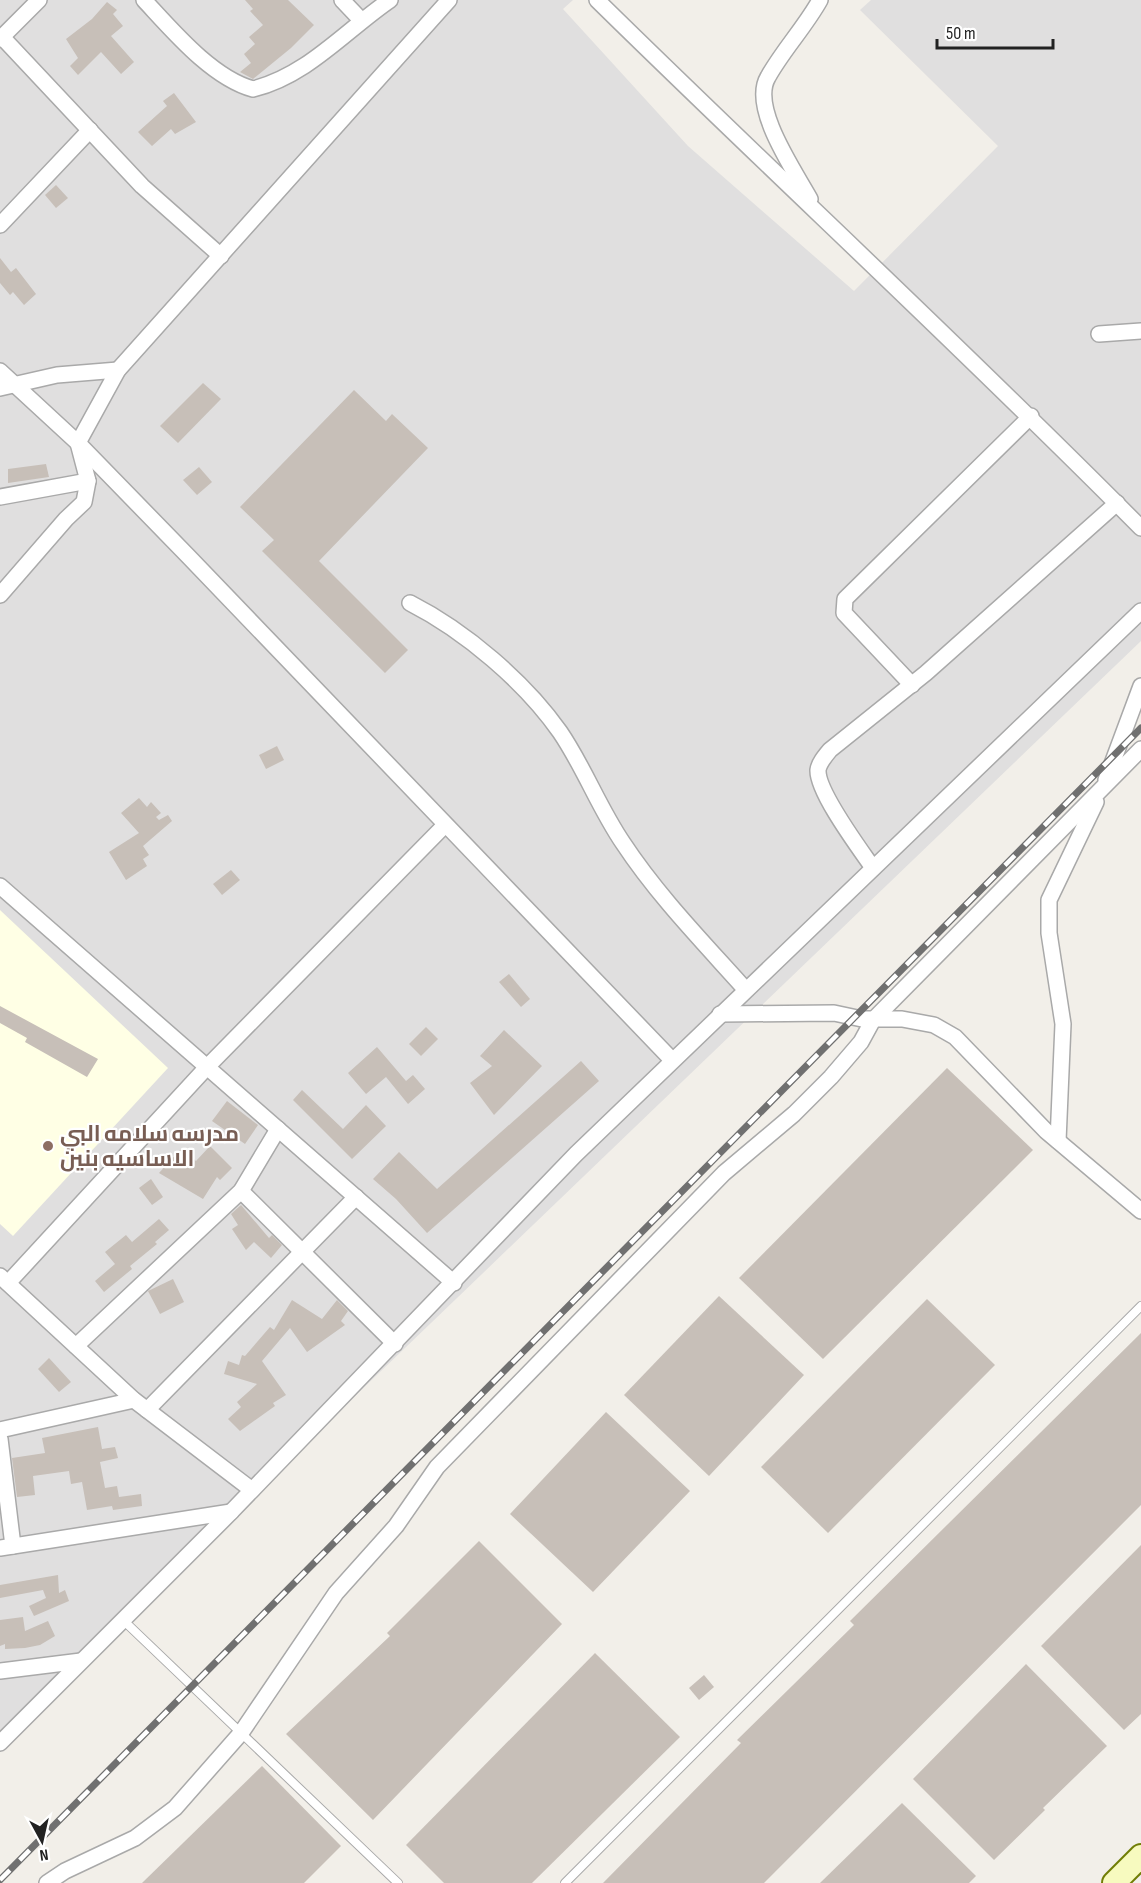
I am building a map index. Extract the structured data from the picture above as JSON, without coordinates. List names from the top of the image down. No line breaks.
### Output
{"places":["مدرسه سلامه البي الاساسيه بنين"],"scale_bar":"50 m","north":"bottom"}
